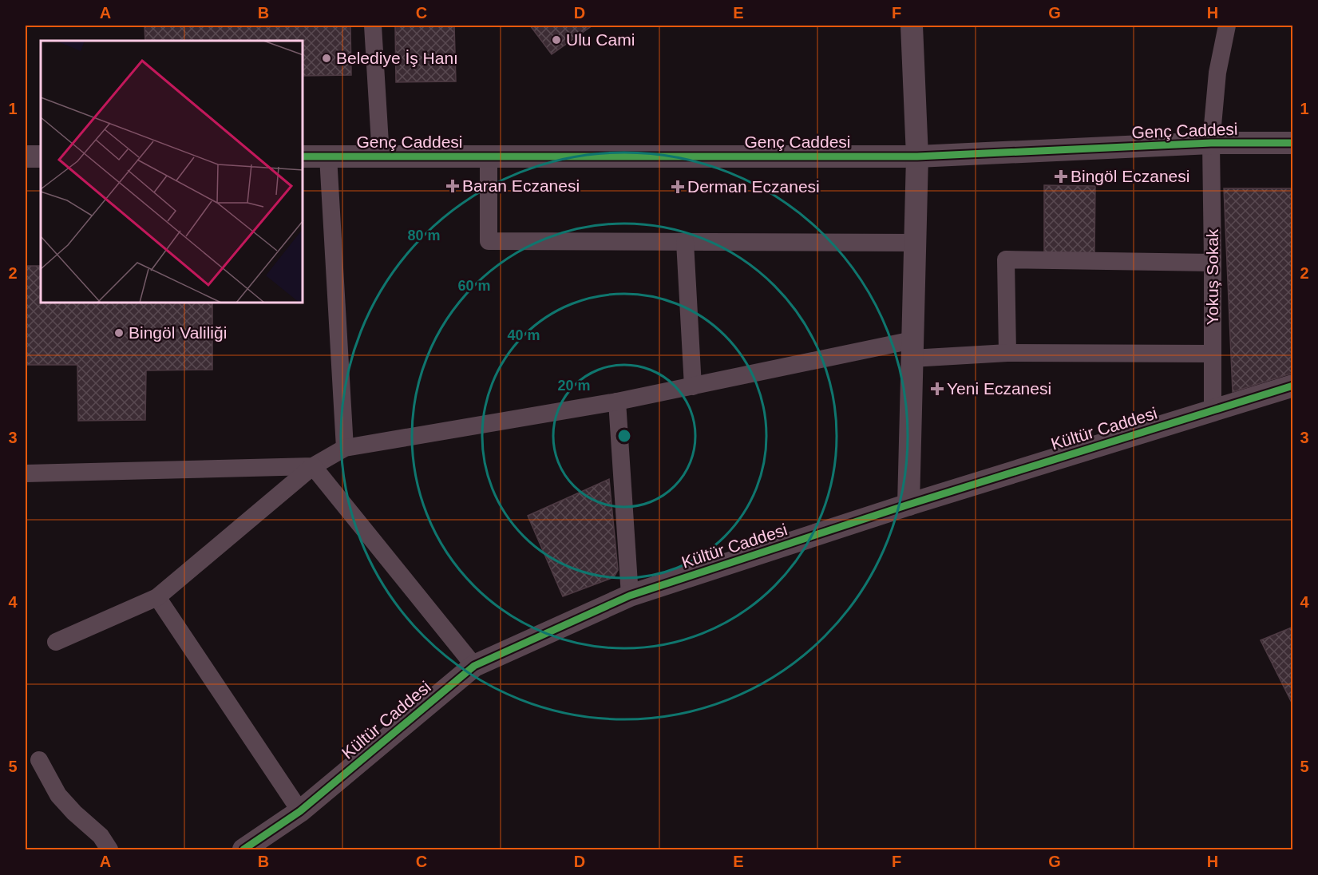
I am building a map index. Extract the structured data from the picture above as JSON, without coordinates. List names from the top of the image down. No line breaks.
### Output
{"streets":{"street":["Genç Caddesi","Yokuş Sokak","Kültür Caddesi"]},"crossings":[["Genç Caddesi","Yokuş Sokak"],["Yokuş Sokak","Kültür Caddesi"]],"places":{"other":["Ulu Cami","Belediye İş Hanı","Bingöl Valiliği"],"health":["Bingöl Eczanesi","Baran Eczanesi","Derman Eczanesi","Yeni Eczanesi"]},"grid":{"columns":["A","B","C","D","E","F","G","H"],"rows":["1","2","3","4","5"]},"rings":["80 m","60 m","40 m","20 m"]}
